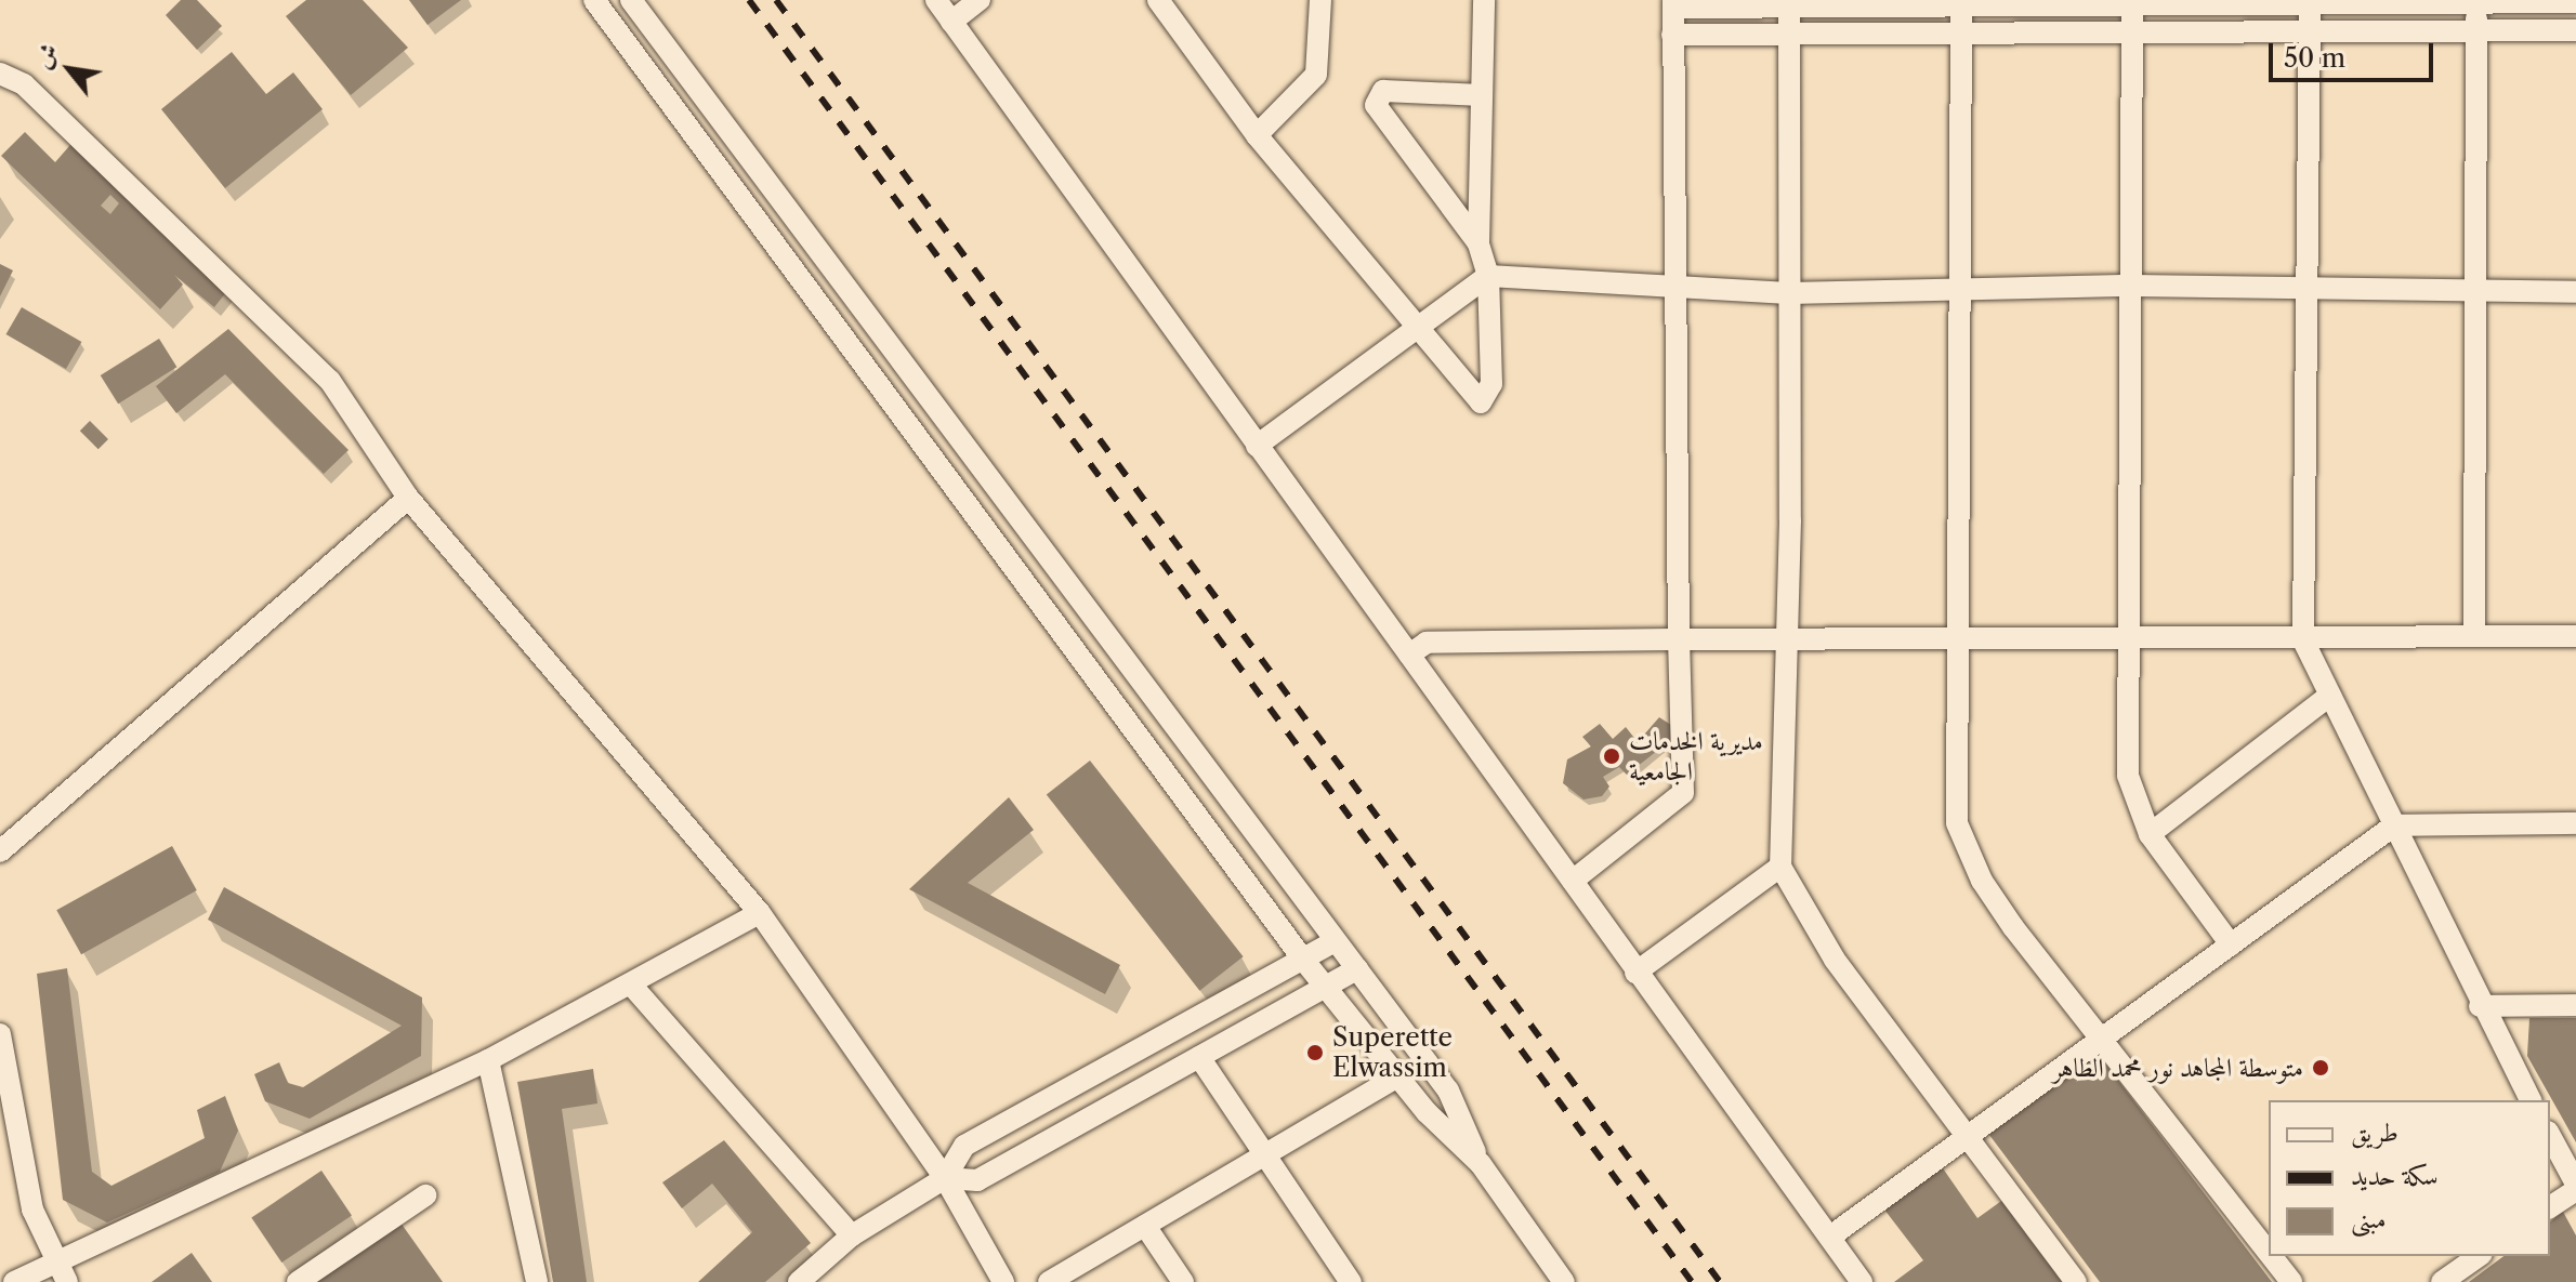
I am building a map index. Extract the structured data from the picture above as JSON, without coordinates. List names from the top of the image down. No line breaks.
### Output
{"places":["مديرية الخدمات الجامعية","Superette Elwassim","متوسطة المجاهد نور محمد الطاهر"],"legend":["طريق","سكة حديد","مبنى"],"scale_bar":"50 m","north":"top left"}
